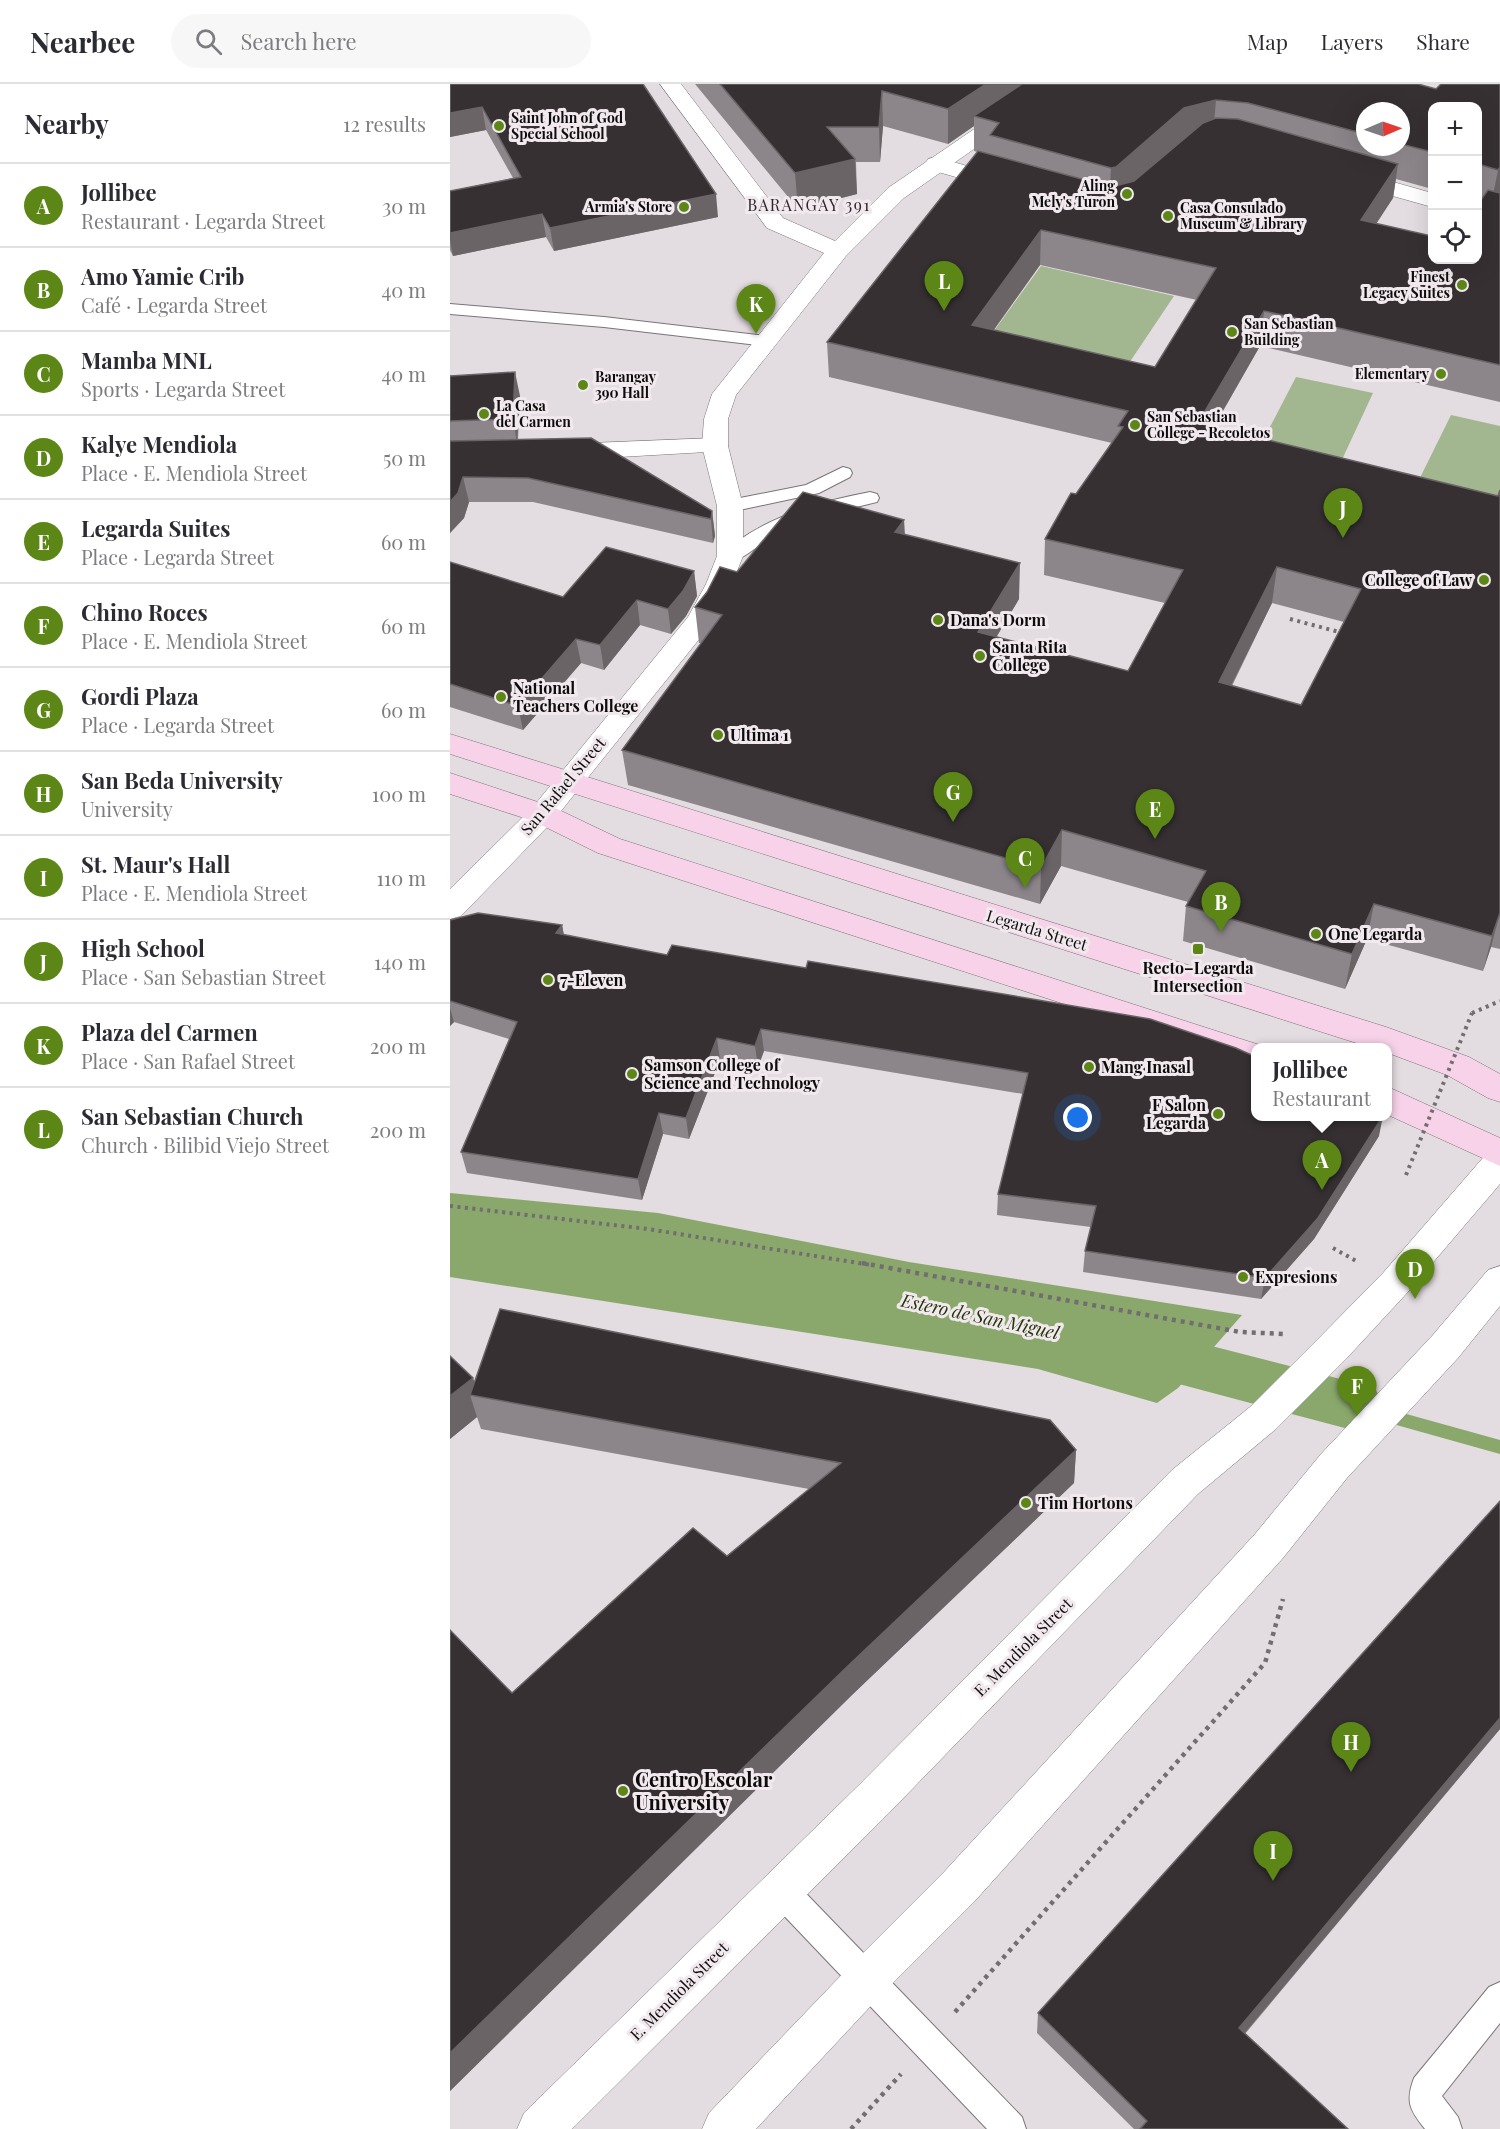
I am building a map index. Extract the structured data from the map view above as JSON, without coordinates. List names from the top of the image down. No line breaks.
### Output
{"streets":{"main road":["Legarda Street"],"street":["San Rafael Street","E. Mendiola Street"]},"crossings":[["San Rafael Street","Legarda Street"]],"districts":["BARANGAY 391"],"water":["Estero de San Miguel"],"places":{"other":["Saint John of God Special School","Aling Mely's Turon","Armia's Store","Casa Consulado Museum & Library","Finest Legacy Suites","San Sebastian Building","Elementary","Barangay 390 Hall","La Casa del Carmen","San Sebastian College - Recoletos","College of Law","Dana's Dorm","Santa Rita College","National Teachers College","Ultima 1","One Legarda","7-Eleven","Mang Inasal","Samson College of Science and Technology","F Salon Legarda","Expresions","Tim Hortons","Centro Escolar University"],"transit":["Recto–Legarda Intersection"]},"north":"right","page":{"header":"Nearbee","search":"Search here","nav":["Map","Layers","Share"],"heading":["Nearby","12 results"],"map_buttons":["+","−"],"list":[{"mark":"A","name":"Jollibee","note":"Restaurant · Legarda Street","value":"30 m"},{"mark":"B","name":"Amo Yamie Crib","note":"Café · Legarda Street","value":"40 m"},{"mark":"C","name":"Mamba MNL","note":"Sports · Legarda Street","value":"40 m"},{"mark":"D","name":"Kalye Mendiola","note":"Place · E. Mendiola Street","value":"50 m"},{"mark":"E","name":"Legarda Suites","note":"Place · Legarda Street","value":"60 m"},{"mark":"F","name":"Chino Roces","note":"Place · E. Mendiola Street","value":"60 m"},{"mark":"G","name":"Gordi Plaza","note":"Place · Legarda Street","value":"60 m"},{"mark":"H","name":"San Beda University","note":"University","value":"100 m"},{"mark":"I","name":"St. Maur's Hall","note":"Place · E. Mendiola Street","value":"110 m"},{"mark":"J","name":"High School","note":"Place · San Sebastian Street","value":"140 m"},{"mark":"K","name":"Plaza del Carmen","note":"Place · San Rafael Street","value":"200 m"},{"mark":"L","name":"San Sebastian Church","note":"Church · Bilibid Viejo Street","value":"200 m"}],"pins":["L","K","J","G","E","C","B","A","D","F","H","I"],"popup":["Jollibee","Restaurant"]}}
